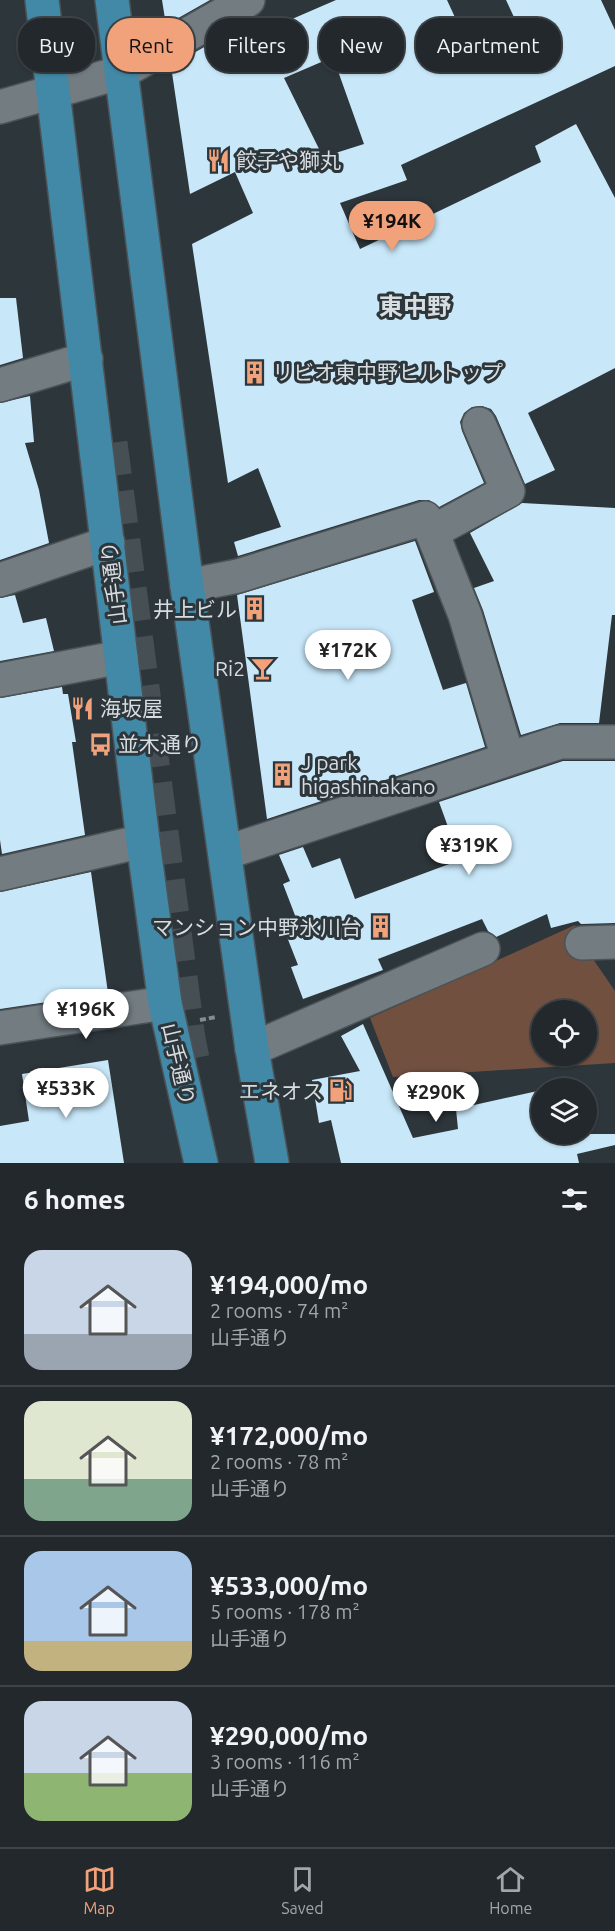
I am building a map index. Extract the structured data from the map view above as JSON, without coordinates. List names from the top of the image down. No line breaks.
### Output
{"streets":{"main road":["山手通り"]},"districts":["東中野"],"places":{"restaurant":["餃子や獅丸","海坂屋"],"building":["リビオ東中野ヒルトップ","井上ビル","J park higashinakano","マンション中野氷川台"],"bar":["Ri2"],"bus stop":["並木通り"],"fuel station":["エネオス"]},"page":{"chip":["Buy","Rent","Filters","New","Apartment"],"price":["¥194K","¥172K","¥319K","¥196K","¥533K","¥290K"],"heading":"6 homes","list":[{"name":"¥194,000/mo","note":"2 rooms · 74 m² · 山手通り"},{"name":"¥172,000/mo","note":"2 rooms · 78 m² · 山手通り"},{"name":"¥533,000/mo","note":"5 rooms · 178 m² · 山手通り"},{"name":"¥290,000/mo","note":"3 rooms · 116 m² · 山手通り"}],"tabs":["Map","Saved","Home"]}}
